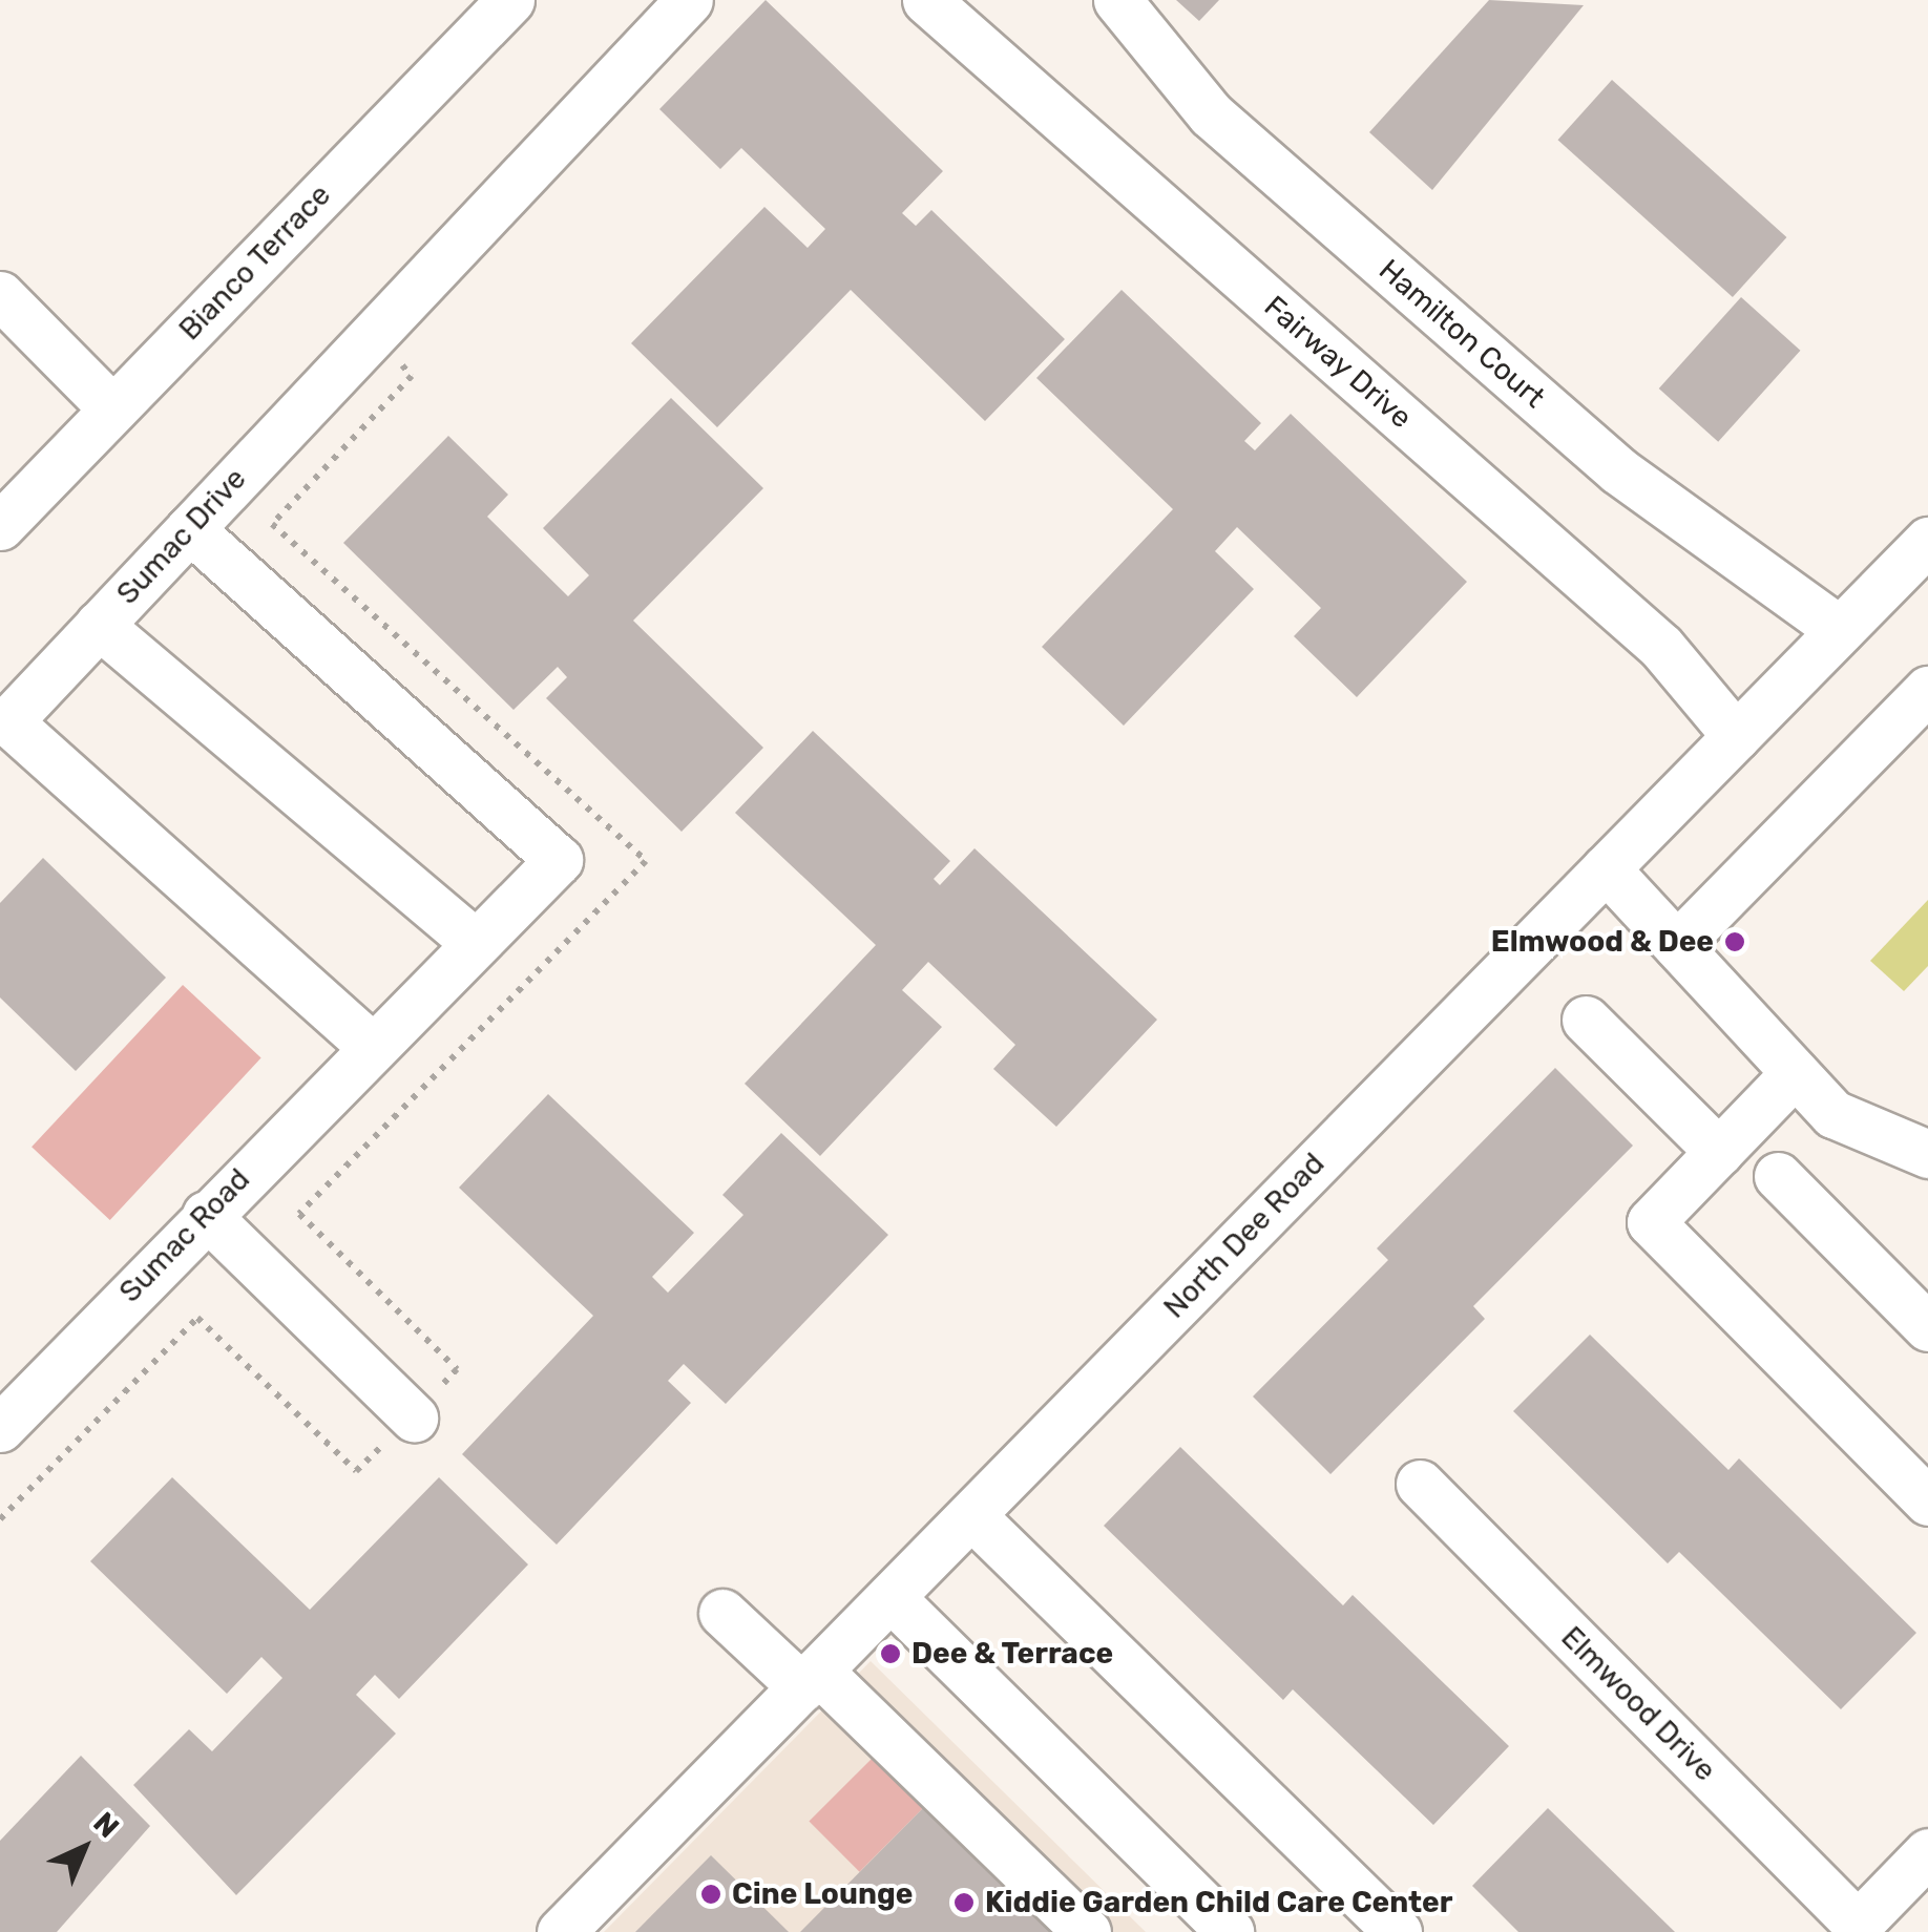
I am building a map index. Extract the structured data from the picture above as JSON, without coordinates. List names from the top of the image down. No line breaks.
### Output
{"streets":{"street":["Bianco Terrace","Hamilton Court","Fairway Drive","Sumac Drive","Sumac Road","North Dee Road","Elmwood Drive"]},"crossings":[["Hamilton Court","North Dee Road"],["Fairway Drive","North Dee Road"],["Sumac Drive","Sumac Road"]],"places":["Elmwood & Dee","Dee & Terrace","Cine Lounge","Kiddie Garden Child Care Center"],"north":"top right"}
